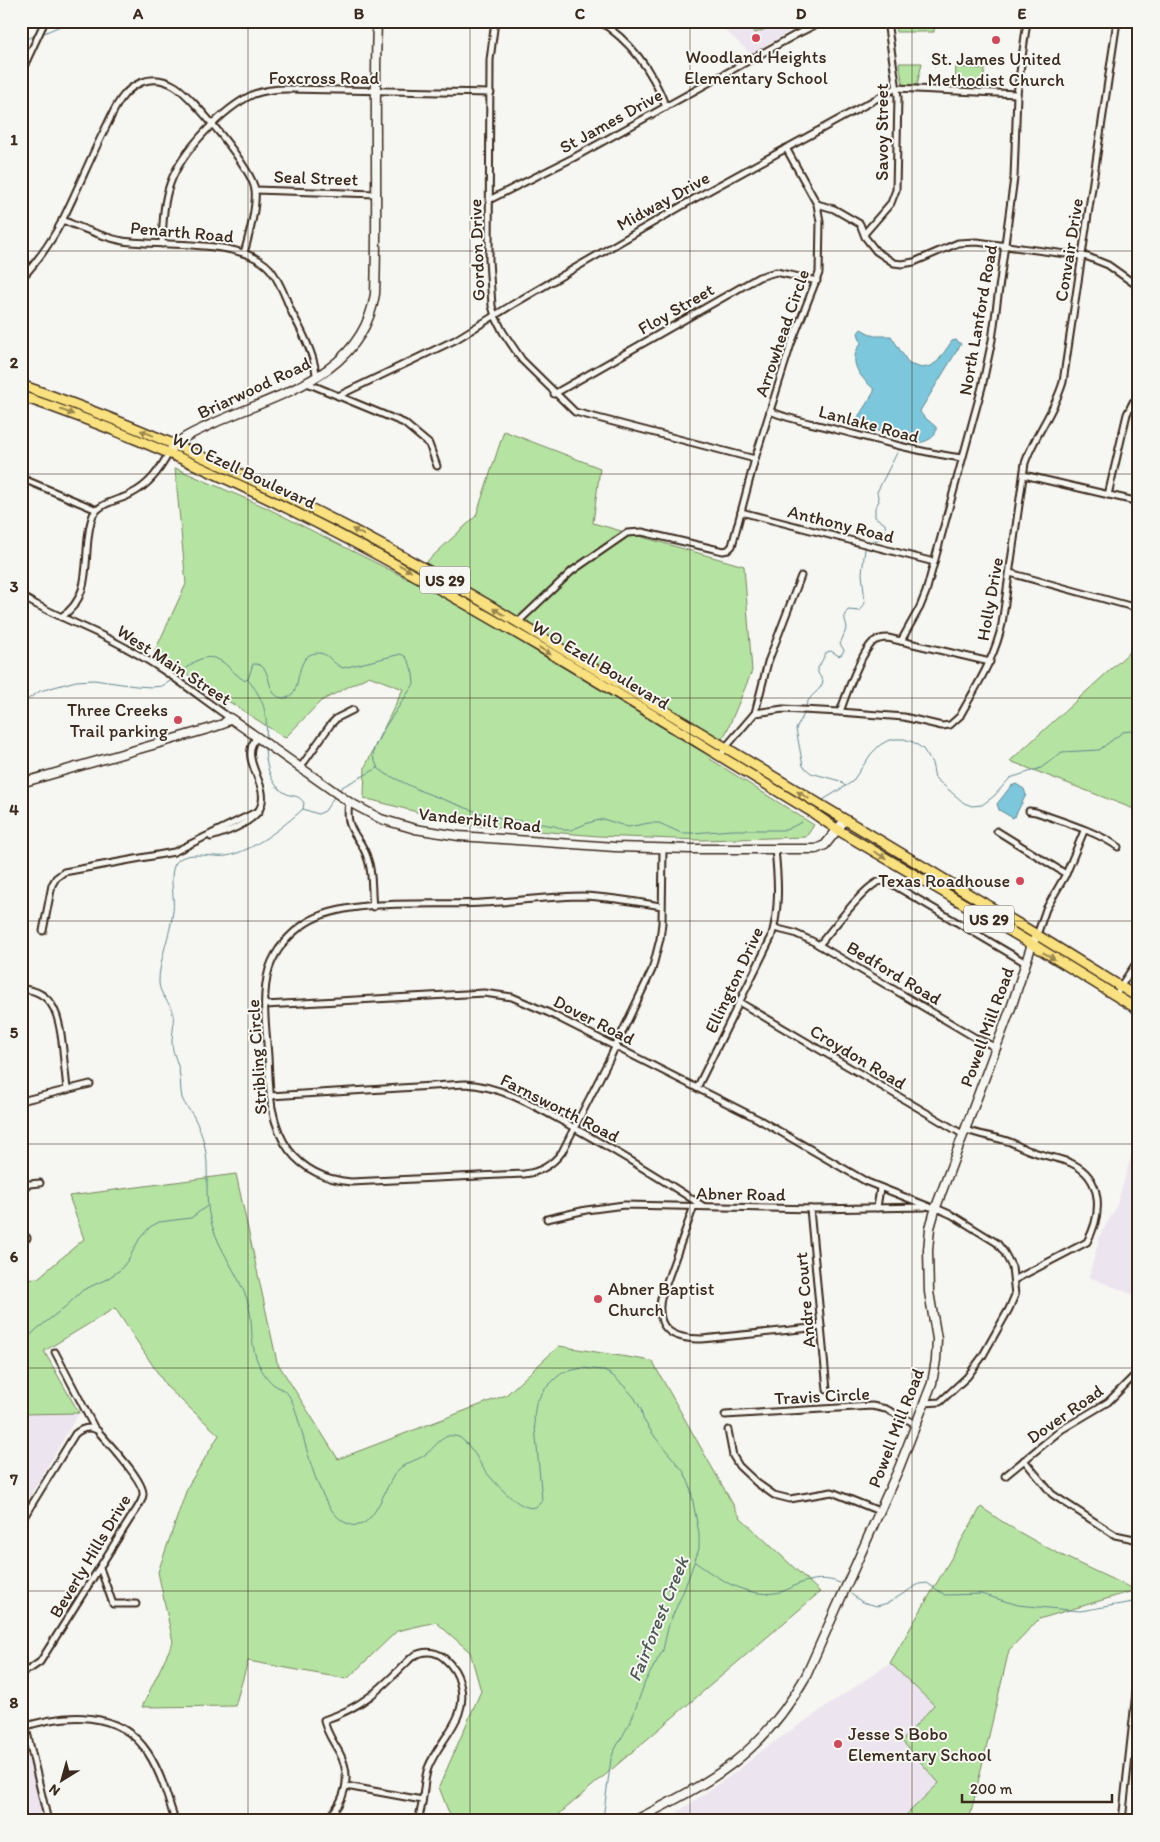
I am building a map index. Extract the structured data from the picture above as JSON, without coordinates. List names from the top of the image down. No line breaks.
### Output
{"streets":{"main road":["W O Ezell Boulevard","US 29"],"street":["Foxcross Road","St James Drive","Savoy Street","Seal Street","Midway Drive","Penarth Road","Gordon Drive","Convair Drive","Floy Street","North Lanford Road","Arrowhead Circle","Briarwood Road","Lanlake Road","Anthony Road","Holly Drive","West Main Street","Vanderbilt Road","Bedford Road","Ellington Drive","Dover Road","Powell Mill Road","Stribling Circle","Croydon Road","Farnsworth Road","Abner Road","Andre Court","Travis Circle","Beverly Hills Drive"]},"crossings":[["Foxcross Road","Penarth Road"],["Foxcross Road","Gordon Drive"],["Foxcross Road","Briarwood Road"],["St James Drive","Gordon Drive"],["Savoy Street","Midway Drive"],["Seal Street","Briarwood Road"],["Midway Drive","Gordon Drive"],["Midway Drive","Arrowhead Circle"],["Penarth Road","Briarwood Road"],["Gordon Drive","Floy Street"],["Gordon Drive","Arrowhead Circle"],["Convair Drive","Holly Drive"],["Floy Street","Arrowhead Circle"],["North Lanford Road","Lanlake Road"],["North Lanford Road","Anthony Road"],["Arrowhead Circle","Lanlake Road"],["Arrowhead Circle","W O Ezell Boulevard"],["Arrowhead Circle","Anthony Road"],["Briarwood Road","W O Ezell Boulevard"],["W O Ezell Boulevard","Vanderbilt Road"],["W O Ezell Boulevard","Powell Mill Road"],["West Main Street","Vanderbilt Road"],["Vanderbilt Road","Ellington Drive"],["Vanderbilt Road","Stribling Circle"],["Bedford Road","Ellington Drive"],["Bedford Road","Powell Mill Road"],["Ellington Drive","Dover Road"],["Ellington Drive","Croydon Road"],["Dover Road","Powell Mill Road"],["Dover Road","Stribling Circle"],["Dover Road","Croydon Road"],["Dover Road","Abner Road"],["Powell Mill Road","Croydon Road"],["Powell Mill Road","Abner Road"],["Powell Mill Road","Travis Circle"],["Stribling Circle","Farnsworth Road"],["Farnsworth Road","Abner Road"],["Abner Road","Andre Court"]],"water":["Fairforest Creek"],"places":["Woodland Heights Elementary School","St. James United Methodist Church","Three Creeks Trail parking","Texas Roadhouse","Abner Baptist Church","Jesse S Bobo Elementary School"],"scale_bar":"200 m","north":"bottom left","grid":{"columns":["A","B","C","D","E"],"rows":["1","2","3","4","5","6","7","8"]}}
